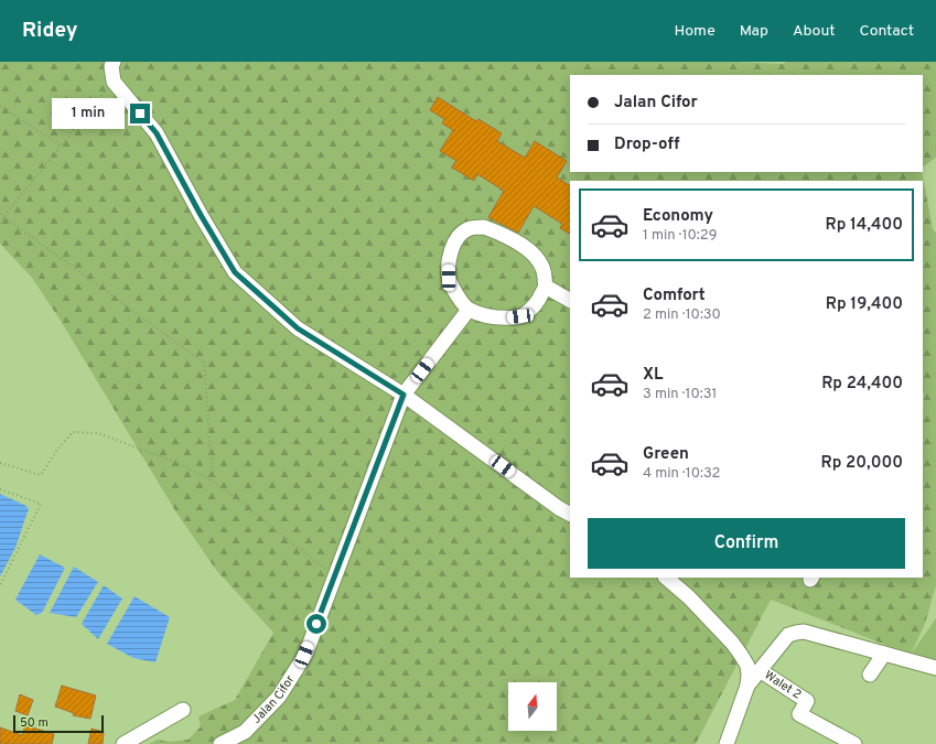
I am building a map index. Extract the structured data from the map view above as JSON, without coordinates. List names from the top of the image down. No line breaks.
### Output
{"streets":{"street":["Walet 2","Jalan Cifor"]},"scale_bar":"50 m","north":"top","page":{"header":"Ridey","nav":["Home","Map","About","Contact"],"banner":["Jalan Cifor","Drop-off"],"bubble":"1 min","list":[{"name":"Economy","note":"1 min · 10:29","value":"Rp 14,400"},{"name":"Comfort","note":"2 min · 10:30","value":"Rp 19,400"},{"name":"XL","note":"3 min · 10:31","value":"Rp 24,400"},{"name":"Green","note":"4 min · 10:32","value":"Rp 20,000"}],"buttons":"Confirm","scale":"50 m"}}
